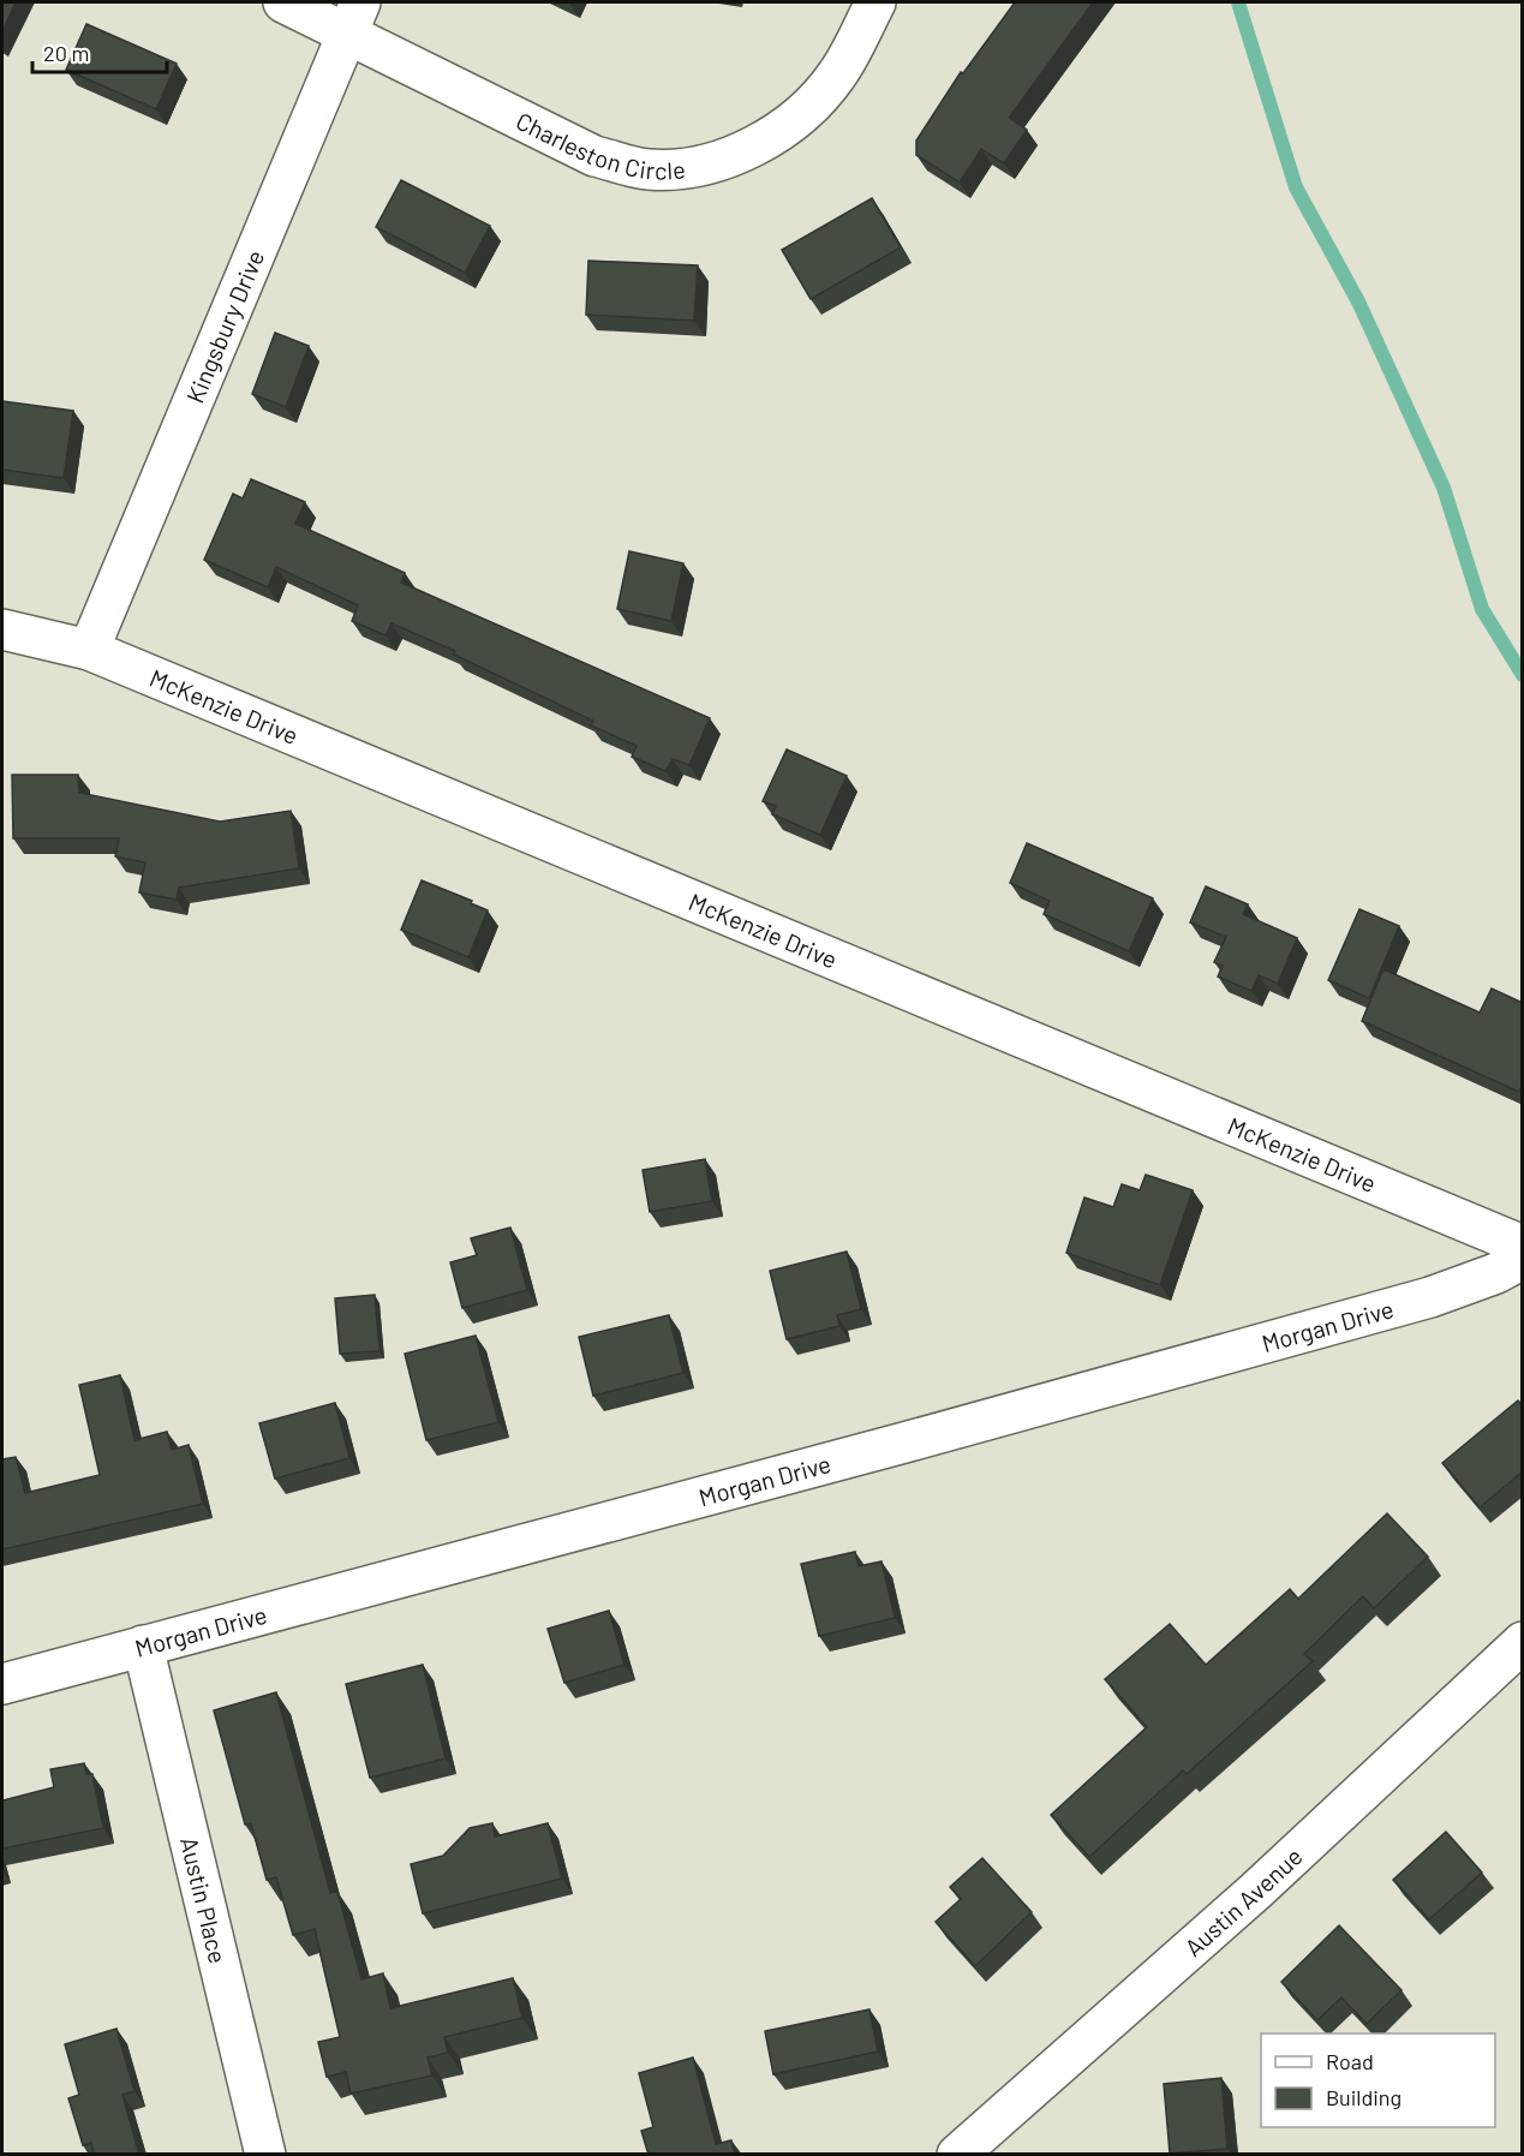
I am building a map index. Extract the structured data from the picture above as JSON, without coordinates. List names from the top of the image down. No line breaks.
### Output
{"streets":{"street":["Charleston Circle","Kingsbury Drive","McKenzie Drive","Morgan Drive","Austin Place","Austin Avenue"]},"crossings":[["Charleston Circle","Kingsbury Drive"],["Kingsbury Drive","McKenzie Drive"],["Morgan Drive","Austin Place"]],"legend":["Road","Building"],"scale_bar":"20 m"}
